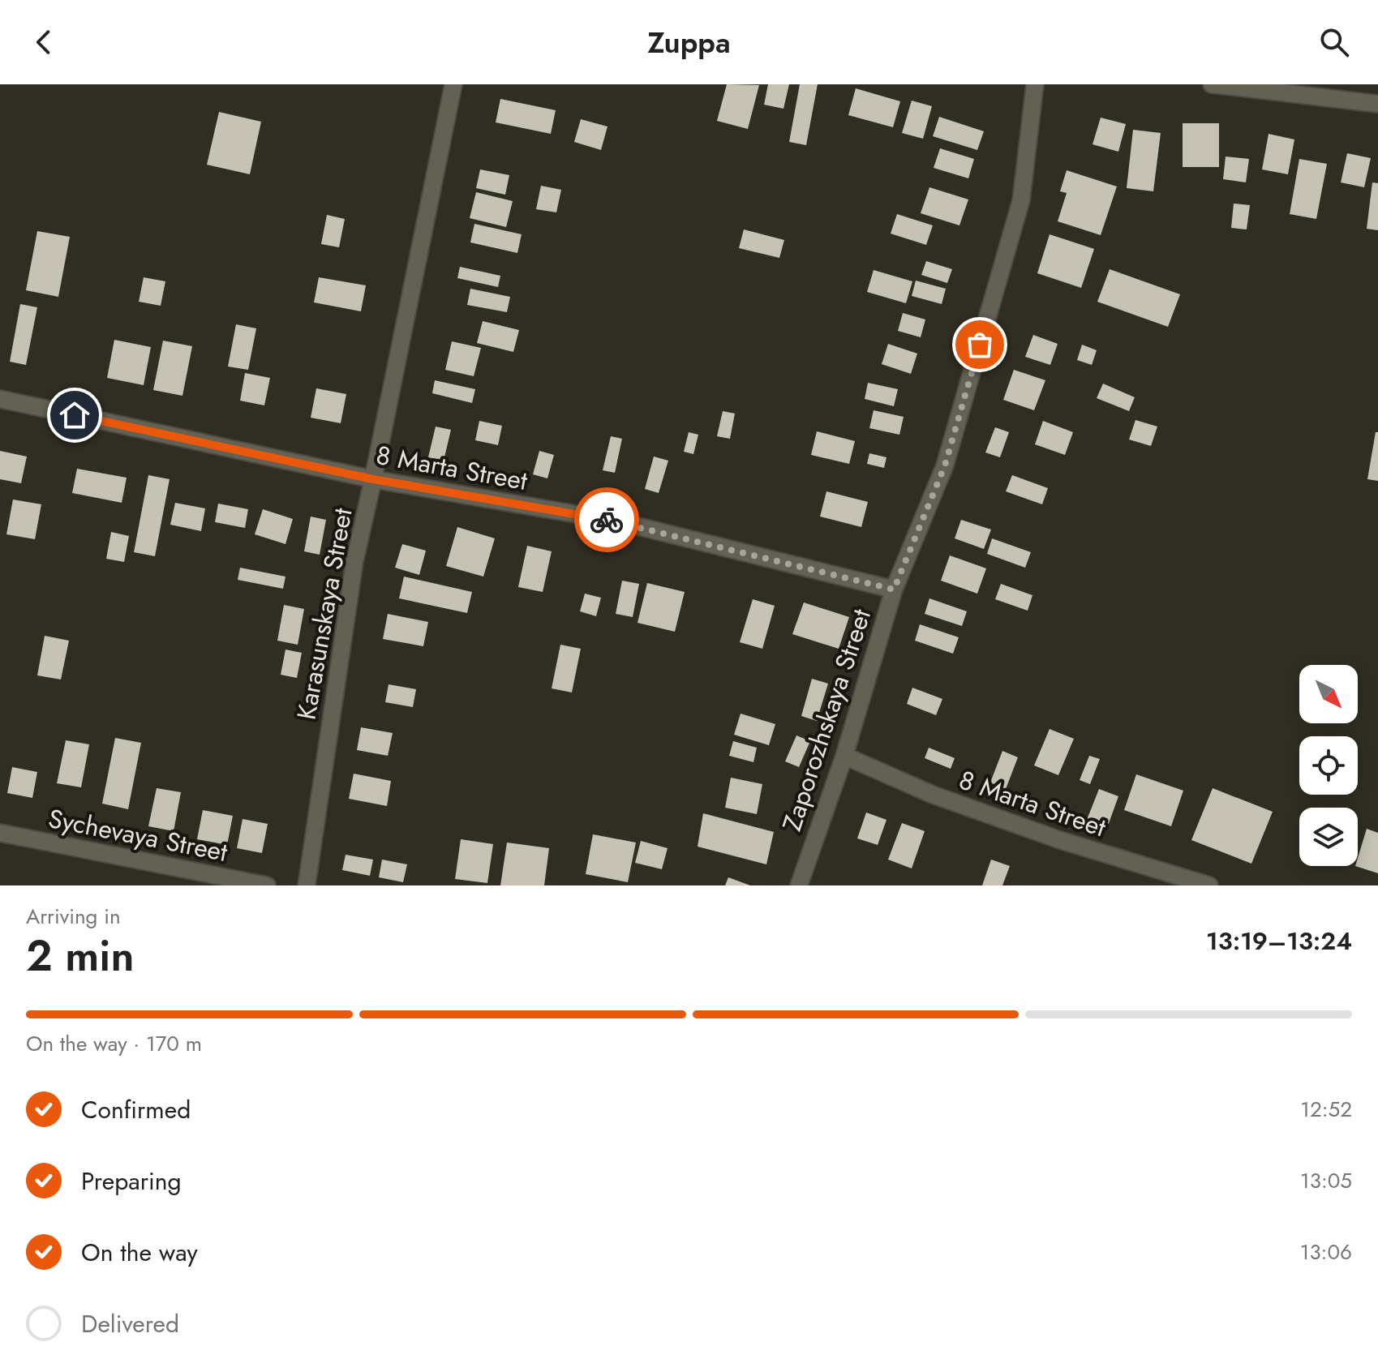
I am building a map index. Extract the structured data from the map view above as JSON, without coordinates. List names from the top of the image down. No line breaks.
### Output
{"streets":{"street":["8 Marta Street","Karasunskaya Street","Zaporozhskaya Street","Sychevaya Street"]},"crossings":[["8 Marta Street","Karasunskaya Street"],["8 Marta Street","Zaporozhskaya Street"]],"north":"bottom right","page":{"header":"Zuppa","heading":["2 min","Arriving in","13:19–13:24"],"bar":"On the way · 170 m","list":[["Confirmed","12:52"],["Preparing","13:05"],["On the way","13:06"],"Delivered"]}}
